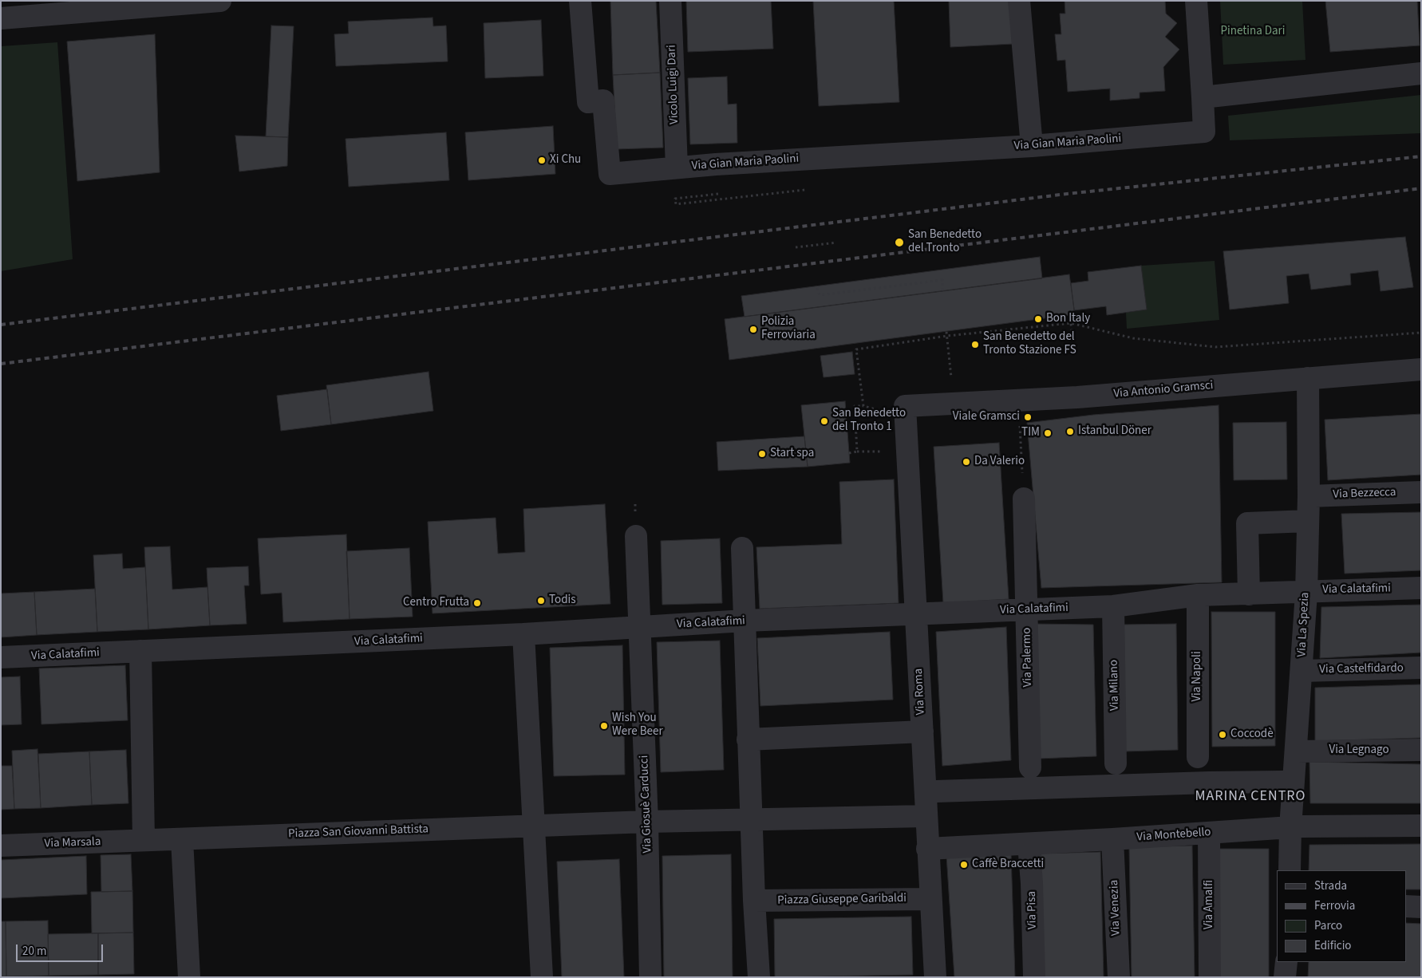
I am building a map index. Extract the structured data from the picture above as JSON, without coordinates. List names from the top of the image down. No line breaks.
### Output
{"streets":{"street":["Vicolo Luigi Dari","Via Gian Maria Paolini","Via Antonio Gramsci","Via Bezzecca","Via Calatafimi","Via La Spezia","Via Palermo","Via Castelfidardo","Via Napoli","Via Milano","Via Roma","Via Legnago","Via Giosuè Carducci","Piazza San Giovanni Battista","Via Montebello","Via Marsala","Piazza Giuseppe Garibaldi","Via Amalfi","Via Venezia","Via Pisa"]},"crossings":[["Vicolo Luigi Dari","Via Gian Maria Paolini"],["Via Antonio Gramsci","Via La Spezia"],["Via Antonio Gramsci","Via Roma"],["Via Bezzecca","Via La Spezia"],["Via Calatafimi","Via La Spezia"],["Via Calatafimi","Via Palermo"],["Via Calatafimi","Via Napoli"],["Via Calatafimi","Via Milano"],["Via Calatafimi","Via Roma"],["Via Calatafimi","Via Giosuè Carducci"],["Via La Spezia","Via Castelfidardo"],["Via La Spezia","Via Legnago"],["Via La Spezia","Via Montebello"],["Via Roma","Via Montebello"],["Via Roma","Piazza Giuseppe Garibaldi"],["Via Giosuè Carducci","Piazza San Giovanni Battista"],["Piazza San Giovanni Battista","Via Marsala"],["Via Montebello","Via Amalfi"],["Via Montebello","Via Venezia"],["Via Montebello","Via Pisa"]],"districts":["MARINA CENTRO"],"parks":["Pinetina Dari"],"places":["Xi Chu","San Benedetto del Tronto","Bon Italy","Polizia Ferroviaria","San Benedetto del Tronto Stazione FS","Viale Gramsci","San Benedetto del Tronto 1","Istanbul Döner","TIM","Start spa","Da Valerio","Todis","Centro Frutta","Wish You Were Beer","Coccodè","Caffè Braccetti"],"legend":["Strada","Ferrovia","Parco","Edificio"],"scale_bar":"20 m"}
